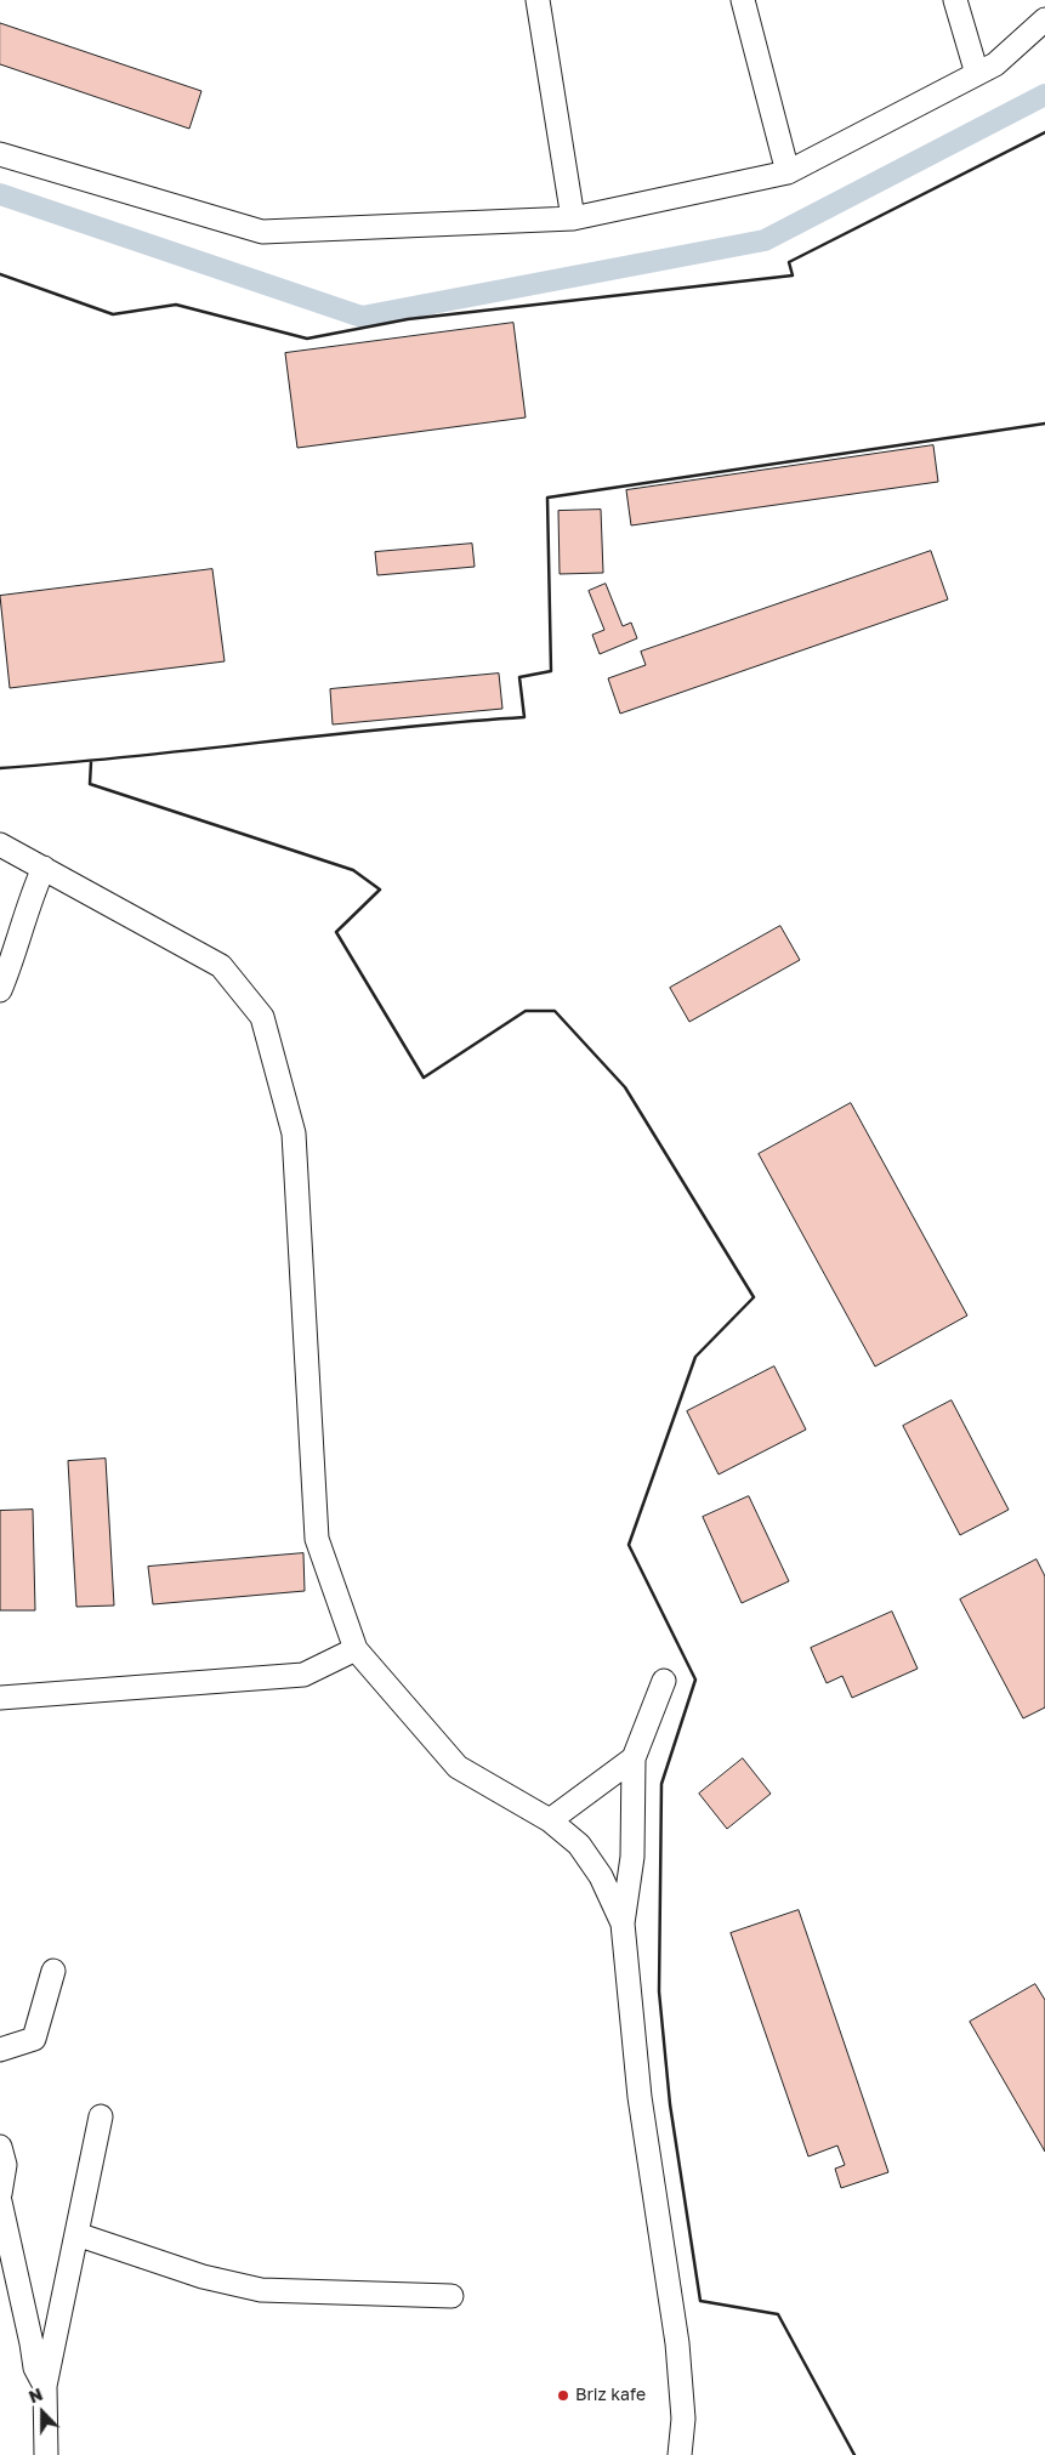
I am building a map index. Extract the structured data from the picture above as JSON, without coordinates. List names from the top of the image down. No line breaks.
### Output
{"places":["Briz kafe"],"north":"top"}
